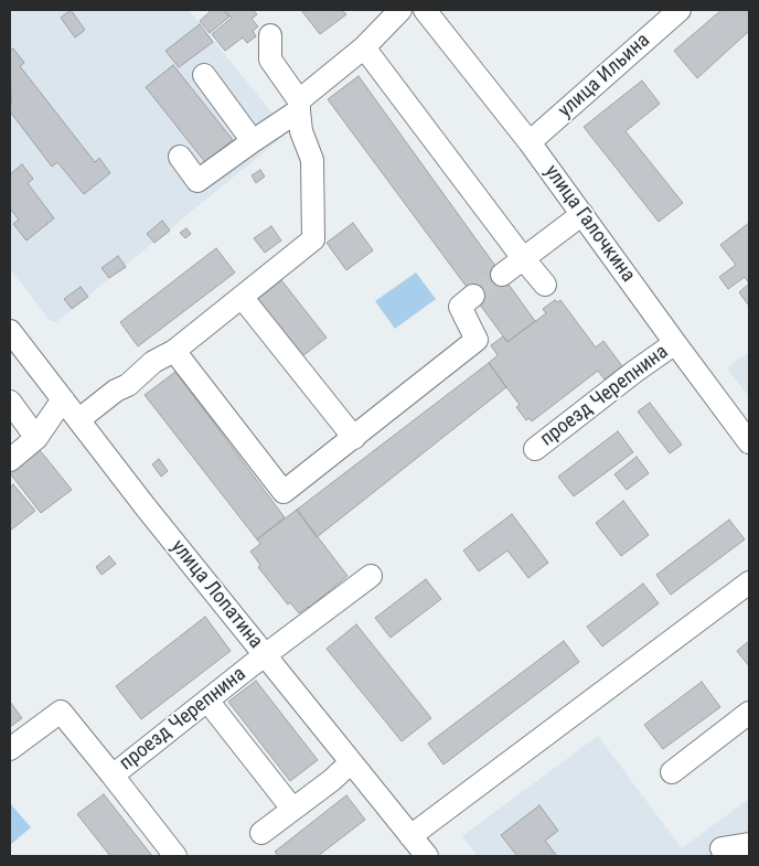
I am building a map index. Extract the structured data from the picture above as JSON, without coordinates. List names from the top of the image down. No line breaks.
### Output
{"streets":{"street":["улица Ильина","улица Галочкина","проезд Черепнина","улица Лопатина"]},"crossings":[["улица Ильина","улица Галочкина"],["улица Галочкина","проезд Черепнина"],["проезд Черепнина","улица Лопатина"]]}
